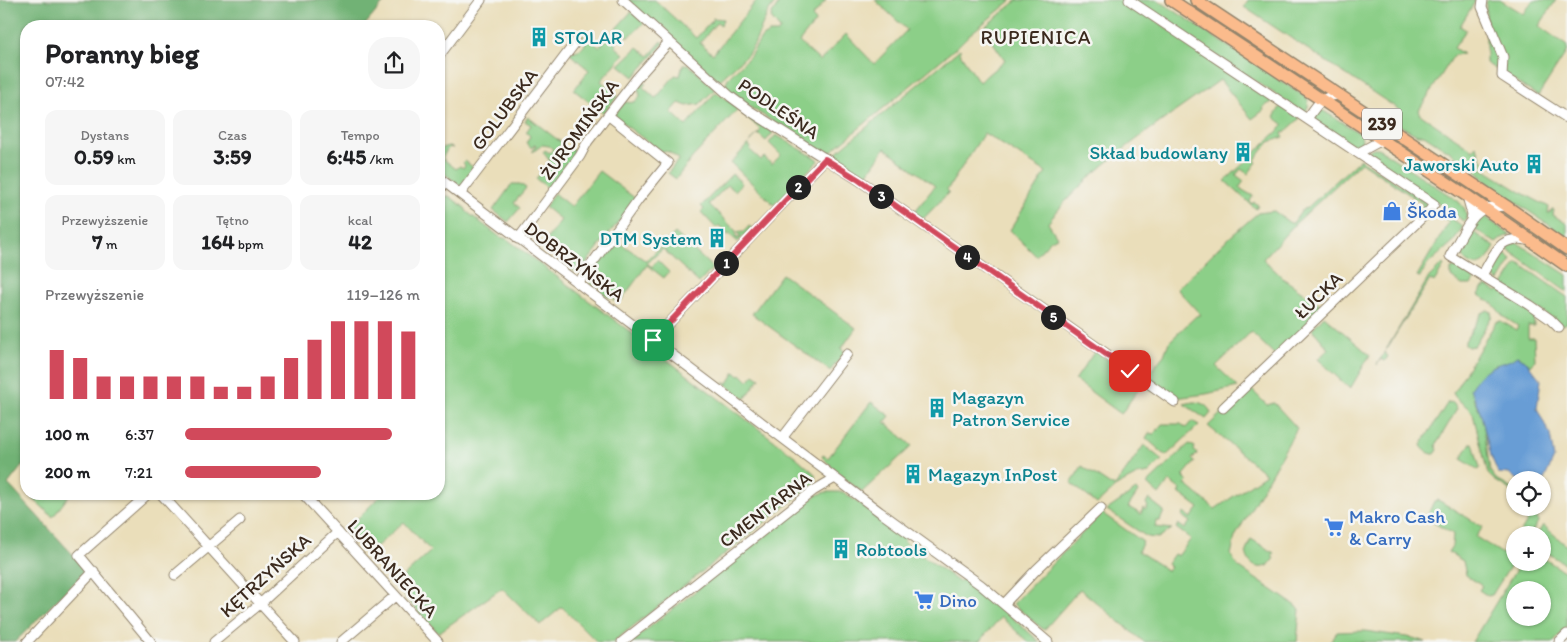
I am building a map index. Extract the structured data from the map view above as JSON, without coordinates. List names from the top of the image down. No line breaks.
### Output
{"streets":{"main road":["239"],"street":["PODLEŚNA","GOLUBSKA","ŻUROMIŃSKA","DOBRZYŃSKA","ŁUCKA","CMENTARNA","LUBRANIECKA","KĘTRZYŃSKA"]},"crossings":[["PODLEŚNA","ŻUROMIŃSKA"],["GOLUBSKA","DOBRZYŃSKA"],["ŻUROMIŃSKA","DOBRZYŃSKA"],["DOBRZYŃSKA","CMENTARNA"],["LUBRANIECKA","KĘTRZYŃSKA"]],"districts":["RUPIENICA"],"places":{"building":["STOLAR","Skład budowlany","Jaworski Auto","DTM System","Magazyn Patron Service","Magazyn InPost","Robtools"],"shop":["Škoda"],"supermarket":["Makro Cash & Carry","Dino"]},"page":{"heading":["Poranny bieg","07:42"],"stats":[["Dystans","0.59 km"],["Czas","3:59"],["Tempo","6:45 /km"],["Przewyższenie","7 m"],["Tętno","164 bpm"],["kcal","42"]],"pins":["2","3","4","1","5"],"chart":["Przewyższenie","119–126 m"],"list":[{"name":"100 m","note":"6:37"},{"name":"200 m","note":"7:21"}],"map_buttons":["+","−"]}}
